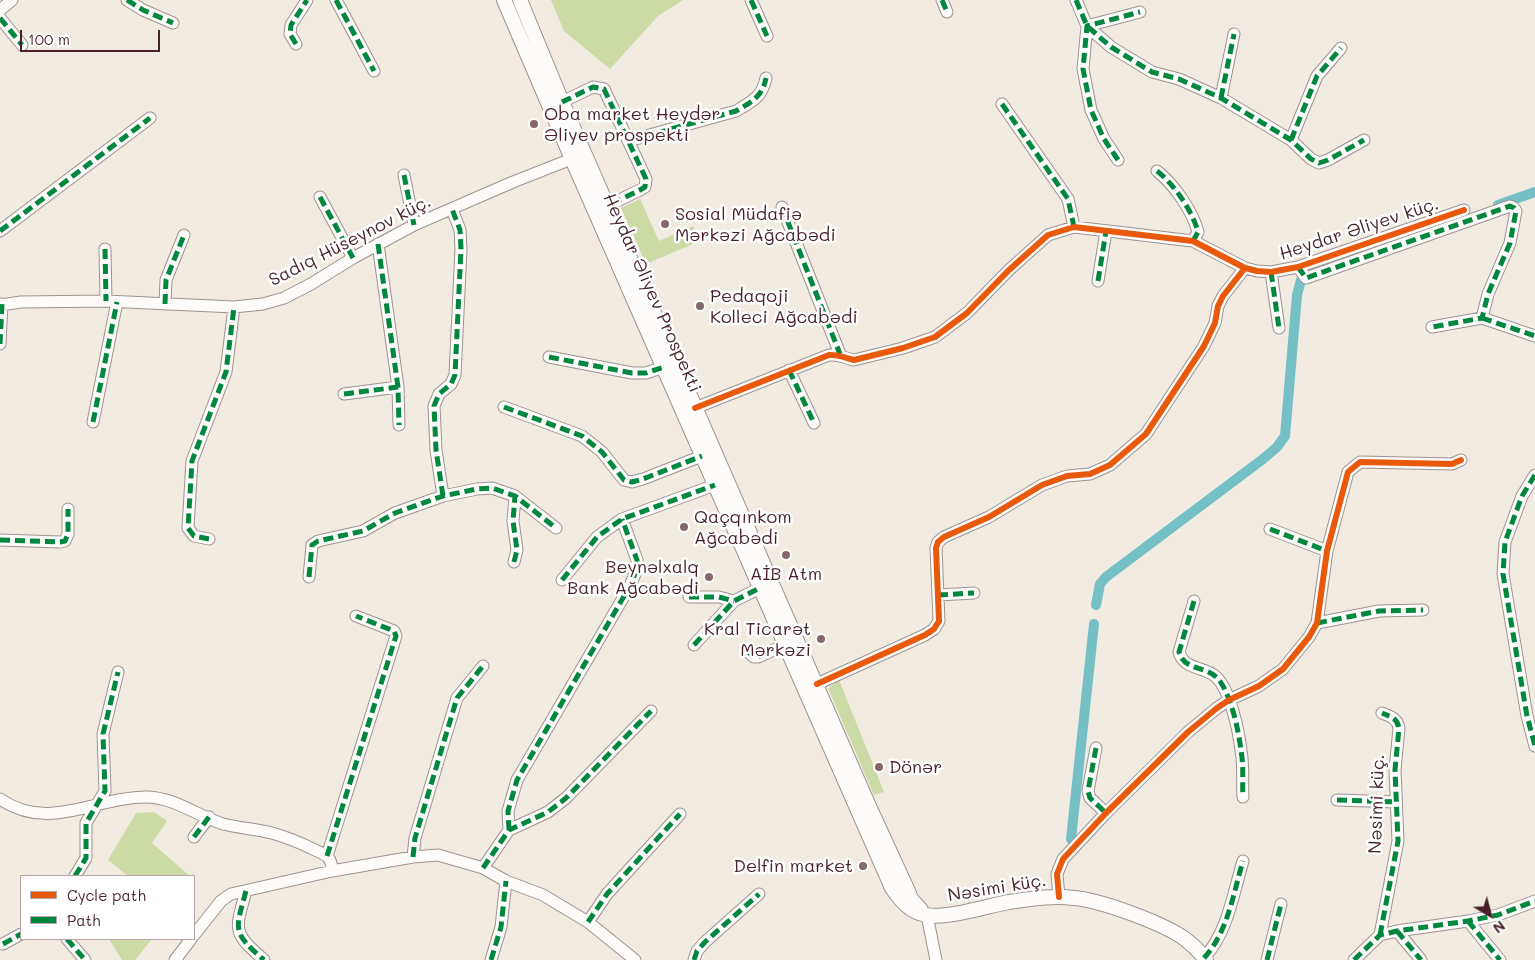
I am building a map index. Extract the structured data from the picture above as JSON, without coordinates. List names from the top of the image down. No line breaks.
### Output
{"streets":{"main road":["Heydar Əliyev Prospekti","Nəsimi küç."],"street":["Heydar Əliyev küç.","Sadıq Hüseynov küç."]},"crossings":[["Sadıq Hüseynov küç.","Heydar Əliyev Prospekti"],["Heydar Əliyev Prospekti","Nəsimi küç."]],"places":["Oba market Heydər Əliyev prospekti","Sosial Müdafiə Mərkəzi Ağcabədi","Pedaqoji Kolleci Ağcabədi","Qaçqınkom Ağcabədi","AİB Atm","Beynəlxalq Bank Ağcabədi","Kral Ticarət Mərkəzi","Dönər","Delfin market"],"legend":["Cycle path","Path"],"scale_bar":"100 m","north":"bottom right"}
